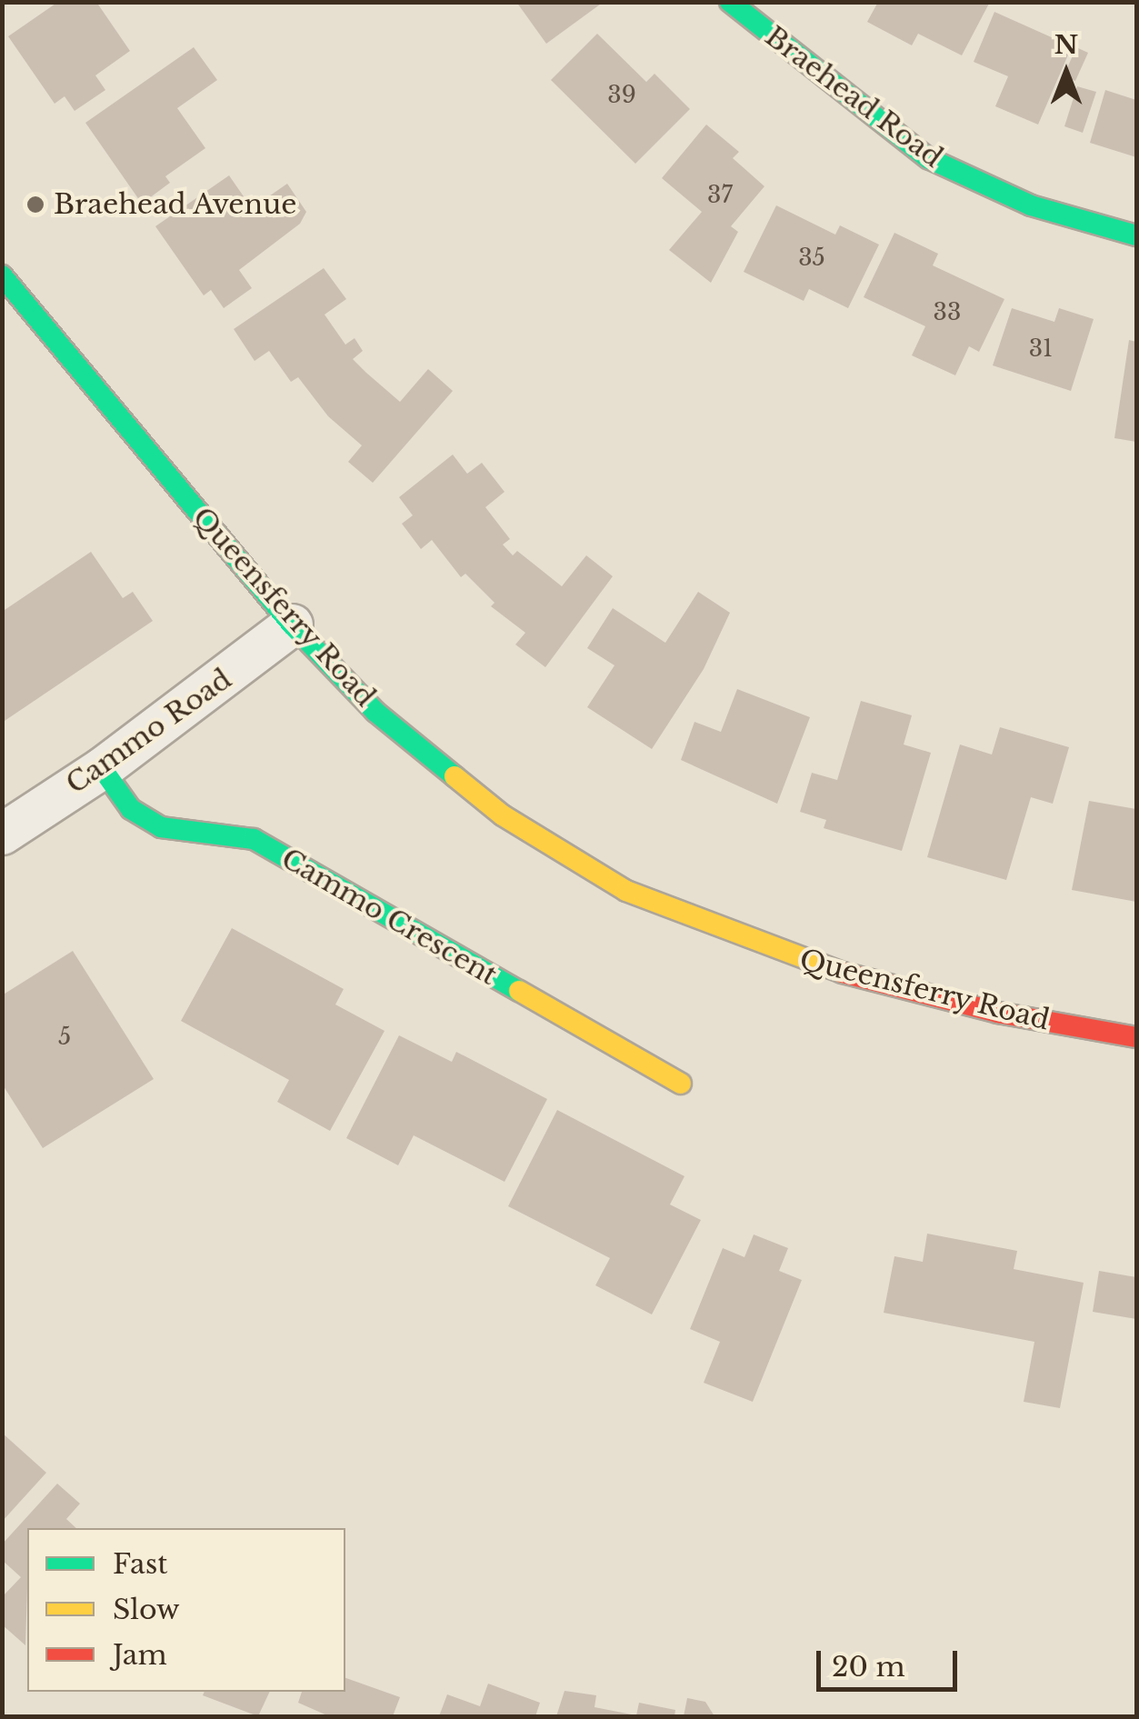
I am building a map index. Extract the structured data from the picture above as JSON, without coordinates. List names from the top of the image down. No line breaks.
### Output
{"streets":{"main road":["Braehead Road","Queensferry Road","Cammo Crescent"],"street":["Cammo Road"]},"crossings":[["Queensferry Road","Cammo Road"],["Cammo Road","Cammo Crescent"]],"places":["Braehead Avenue"],"house_numbers":["39","37","35","33","31","5"],"legend":["Fast","Slow","Jam"],"scale_bar":"20 m","north":"top"}
